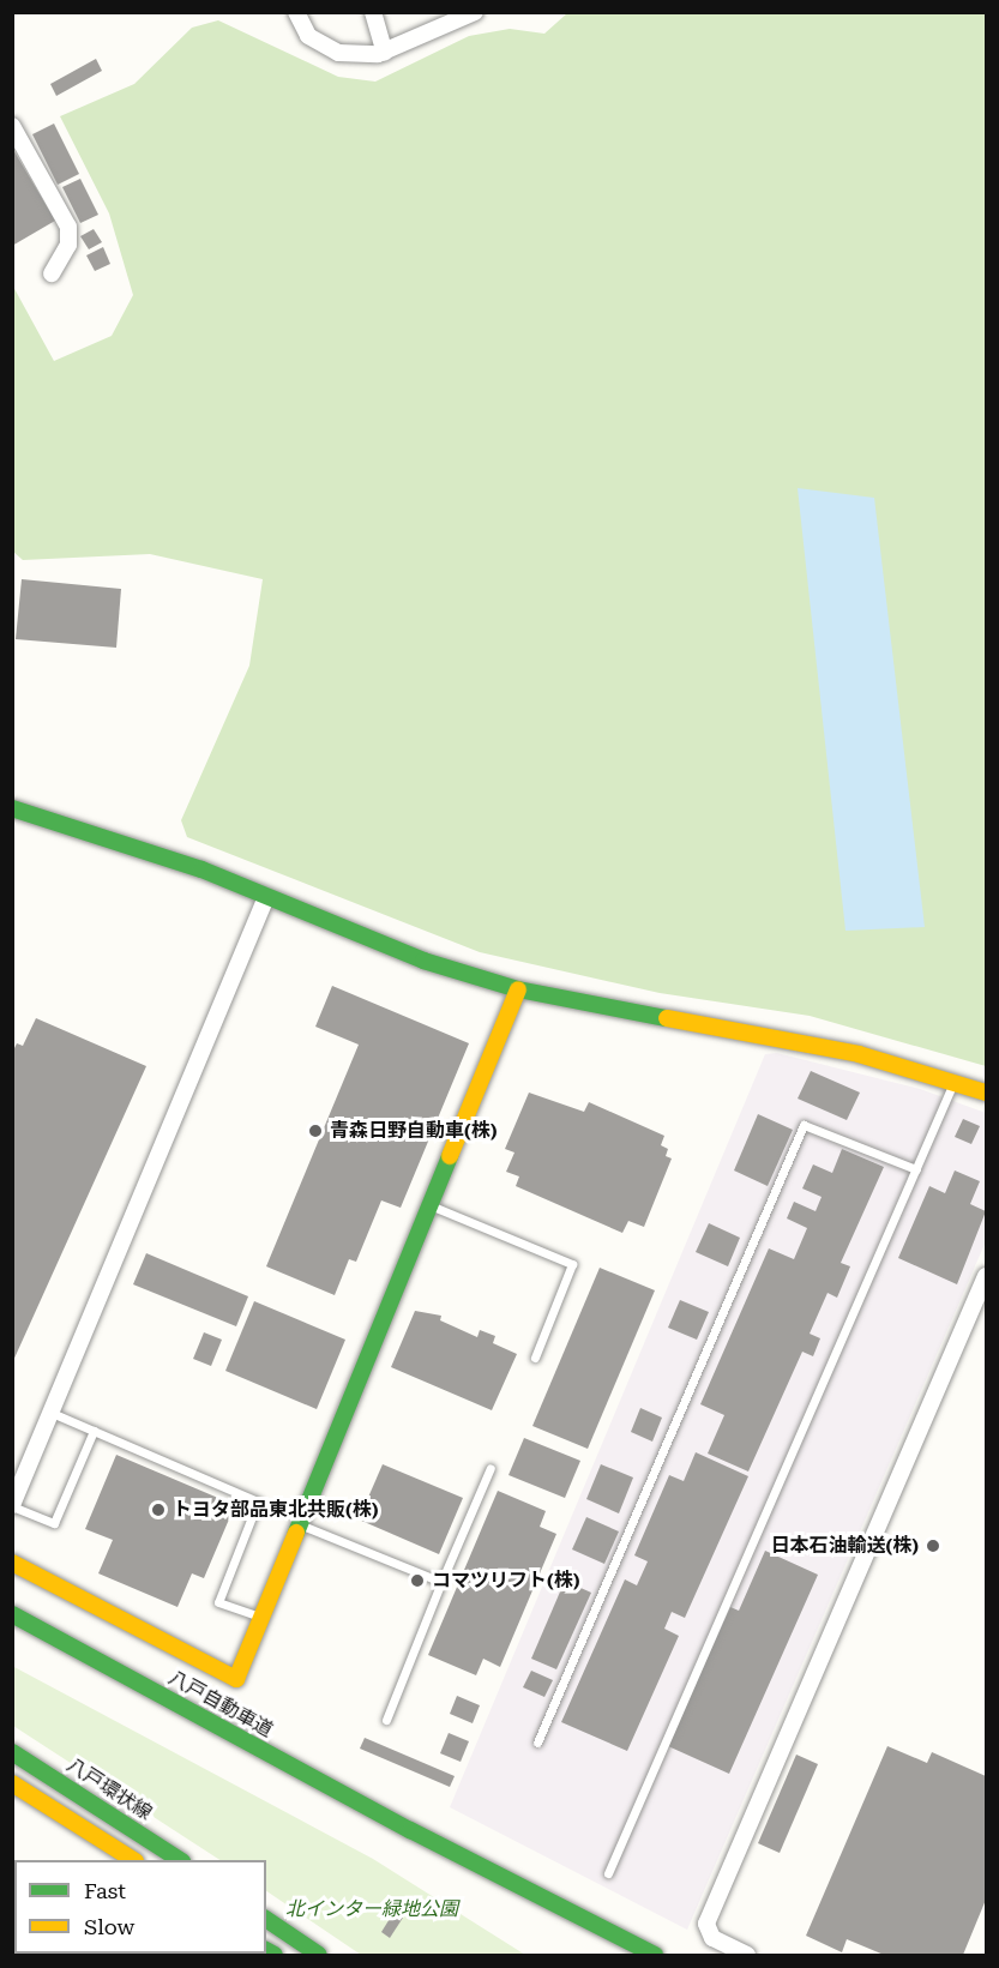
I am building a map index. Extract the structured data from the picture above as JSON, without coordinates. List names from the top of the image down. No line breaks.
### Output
{"streets":{"main road":["八戸自動車道","八戸環状線"]},"parks":["北インター緑地公園"],"places":["青森日野自動車(株)","トヨタ部品東北共販(株)","日本石油輸送(株)","コマツリフト(株)"],"legend":["Fast","Slow"]}
